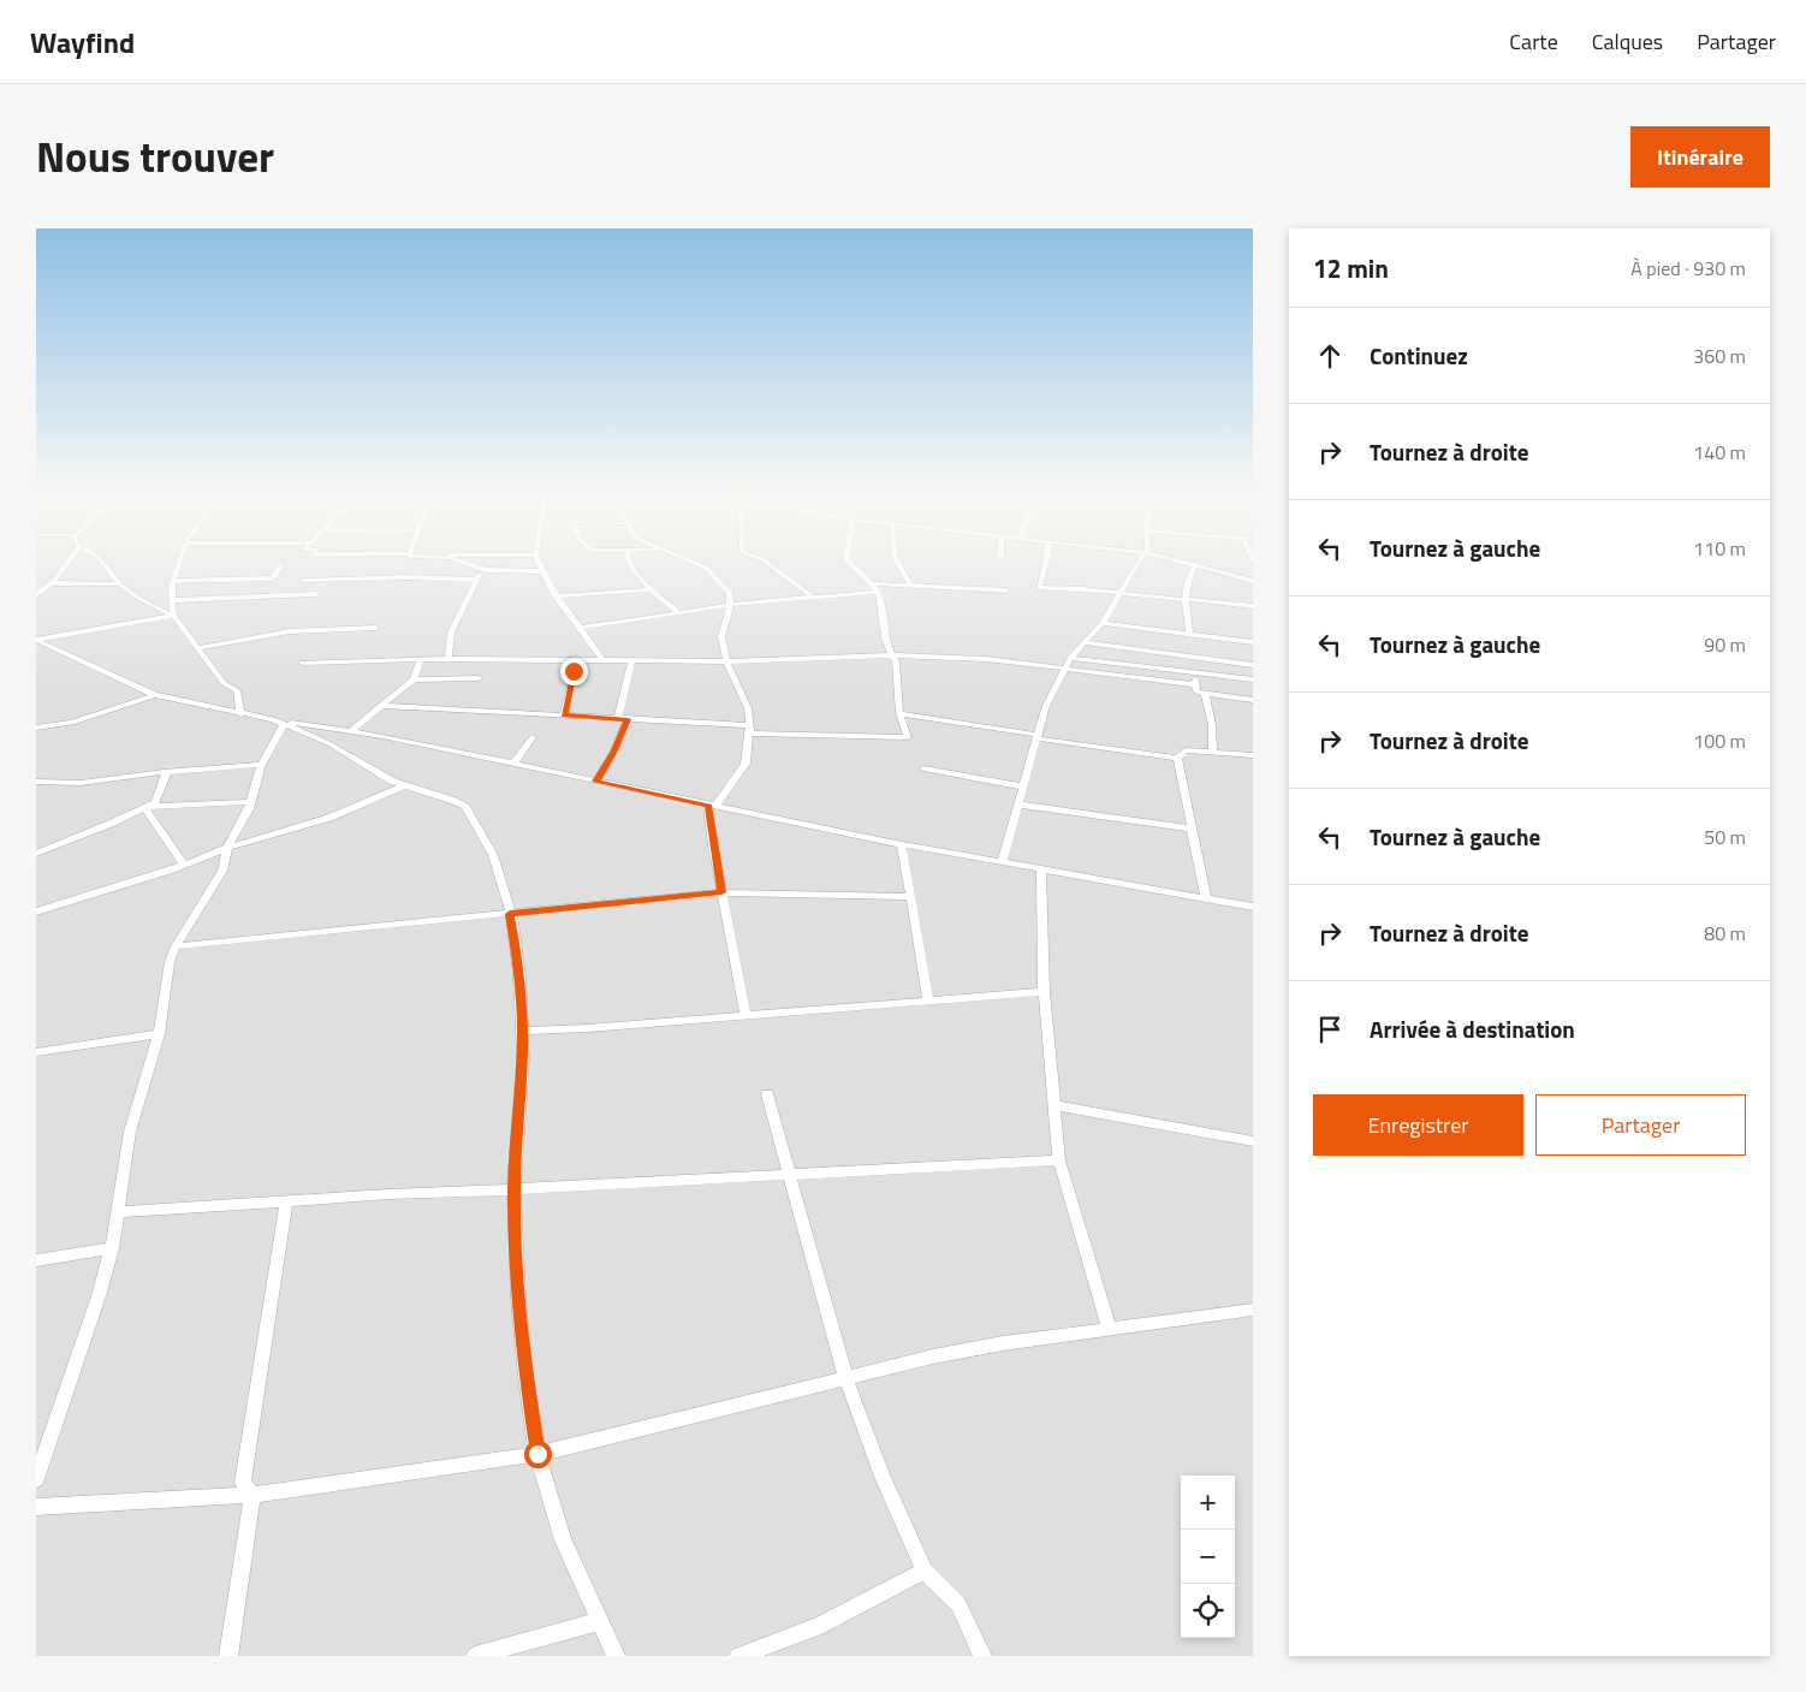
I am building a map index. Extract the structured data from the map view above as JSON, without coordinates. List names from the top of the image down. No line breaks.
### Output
{"page":{"header":"Wayfind","nav":["Carte","Calques","Partager"],"title":"Nous trouver","buttons":["Itinéraire",["Enregistrer","Partager"]],"heading":["12 min","À pied · 930 m"],"list":[["Continuez","360 m"],["Tournez à droite","140 m"],["Tournez à gauche","110 m"],["Tournez à gauche","90 m"],["Tournez à droite","100 m"],["Tournez à gauche","50 m"],["Tournez à droite","80 m"],"Arrivée à destination"],"map_buttons":["+","−"]}}
